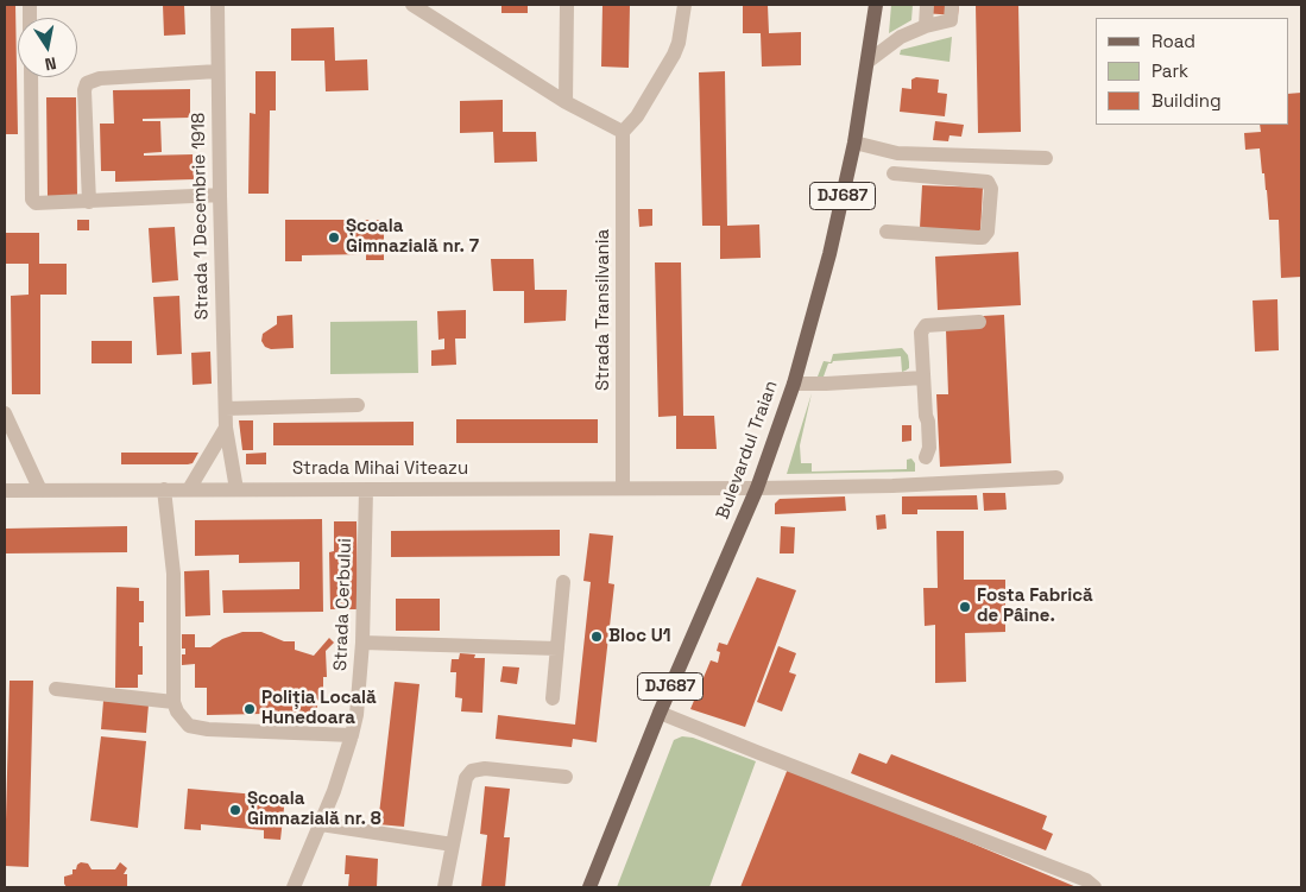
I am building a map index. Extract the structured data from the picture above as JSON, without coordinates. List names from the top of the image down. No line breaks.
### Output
{"streets":{"main road":["DJ687","Bulevardul Traian"],"street":["Strada 1 Decembrie 1918","Strada Transilvania","Strada Mihai Viteazu","Strada Cerbului"]},"crossings":[["Strada 1 Decembrie 1918","Strada Mihai Viteazu"],["Strada Transilvania","Strada Mihai Viteazu"],["Bulevardul Traian","Strada Mihai Viteazu"],["Strada Mihai Viteazu","Strada Cerbului"]],"places":["Școala Gimnazială nr. 7","Fosta Fabrică de Pâine.","Bloc U1","Poliția Locală Hunedoara","Școala Gimnazială nr. 8"],"legend":["Road","Park","Building"],"north":"bottom"}
